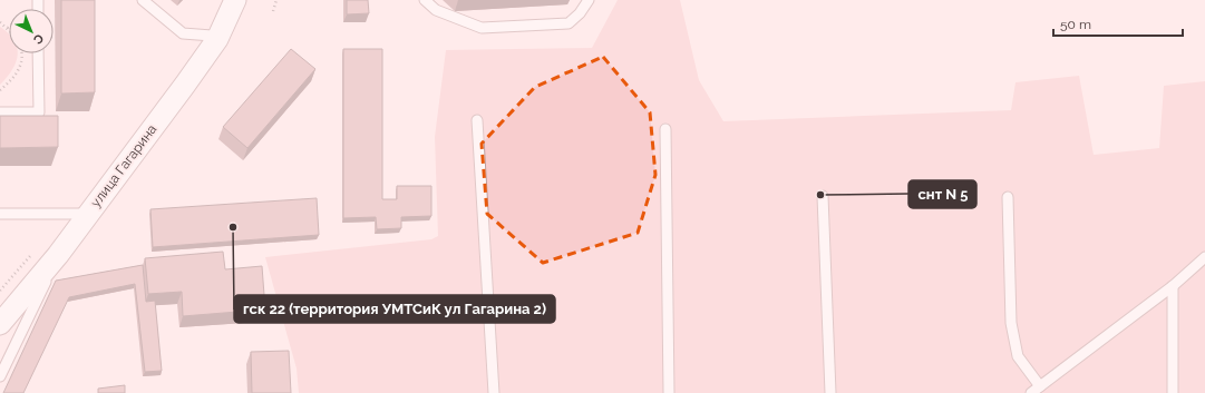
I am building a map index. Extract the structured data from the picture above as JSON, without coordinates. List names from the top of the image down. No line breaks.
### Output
{"streets":{"street":["улица Гагарина"]},"places":["снт N 5","гск 22 (территория УМТСиК ул Гагарина 2)"],"scale_bar":"50 m","north":"bottom right"}
